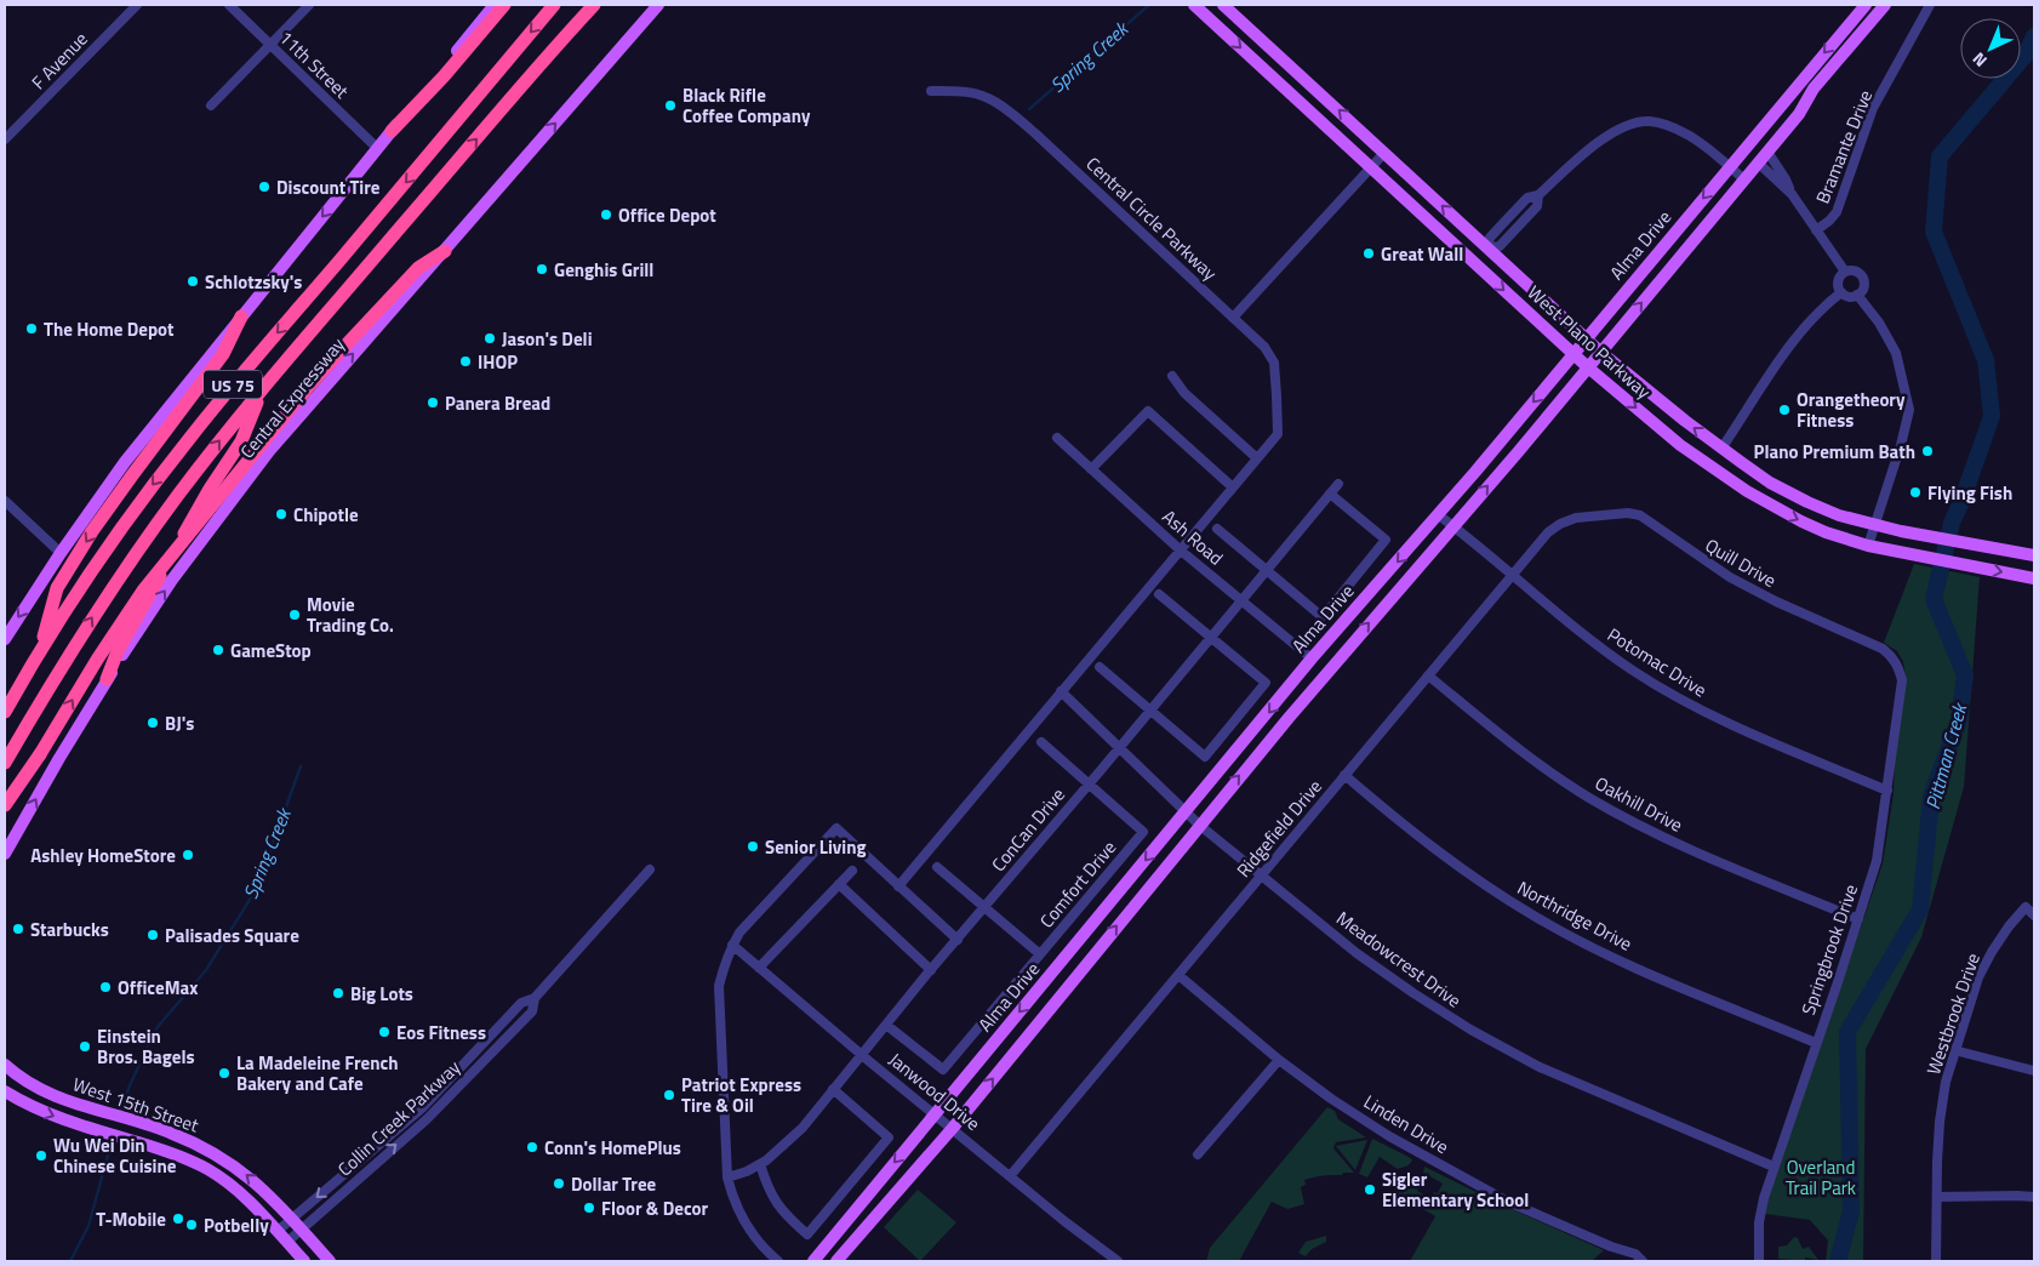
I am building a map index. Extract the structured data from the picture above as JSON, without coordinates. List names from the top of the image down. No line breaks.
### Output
{"streets":{"highway":["US 75","Central Expressway"],"main road":["Alma Drive","West Plano Parkway","West 15th Street"],"street":["F Avenue","11th Street","Bramante Drive","Central Circle Parkway","Ash Road","Quill Drive","Potomac Drive","Oakhill Drive","Ridgefield Drive","ConCan Drive","Comfort Drive","Northridge Drive","Springbrook Drive","Meadowcrest Drive","Westbrook Drive","Janwood Drive","Collin Creek Parkway","Linden Drive"]},"crossings":[["Alma Drive","West Plano Parkway"],["Alma Drive","Ash Road"],["Alma Drive","Potomac Drive"],["Alma Drive","Meadowcrest Drive"],["Alma Drive","Janwood Drive"],["Ash Road","ConCan Drive"],["Quill Drive","Ridgefield Drive"],["Quill Drive","Springbrook Drive"],["Potomac Drive","Ridgefield Drive"],["Potomac Drive","Springbrook Drive"],["Oakhill Drive","Ridgefield Drive"],["Oakhill Drive","Springbrook Drive"],["Ridgefield Drive","Northridge Drive"],["Ridgefield Drive","Meadowcrest Drive"],["Ridgefield Drive","Janwood Drive"],["Ridgefield Drive","Linden Drive"],["ConCan Drive","Comfort Drive"],["ConCan Drive","Meadowcrest Drive"],["ConCan Drive","Janwood Drive"],["Northridge Drive","Springbrook Drive"],["Springbrook Drive","Meadowcrest Drive"],["West 15th Street","Collin Creek Parkway"]],"water":["Spring Creek","Pittman Creek"],"parks":["Overland Trail Park"],"places":["Black Rifle Coffee Company","Discount Tire","Office Depot","Great Wall","Genghis Grill","Schlotzsky's","The Home Depot","Jason's Deli","IHOP","Panera Bread","Orangetheory Fitness","Plano Premium Bath","Flying Fish","Chipotle","Movie Trading Co.","GameStop","BJ's","Senior Living","Ashley HomeStore","Starbucks","Palisades Square","OfficeMax","Big Lots","Eos Fitness","Einstein Bros. Bagels","La Madeleine French Bakery and Cafe","Patriot Express Tire & Oil","Conn's HomePlus","Wu Wei Din Chinese Cuisine","Dollar Tree","Sigler Elementary School","Floor & Decor","T-Mobile","Potbelly"],"north":"bottom left"}
